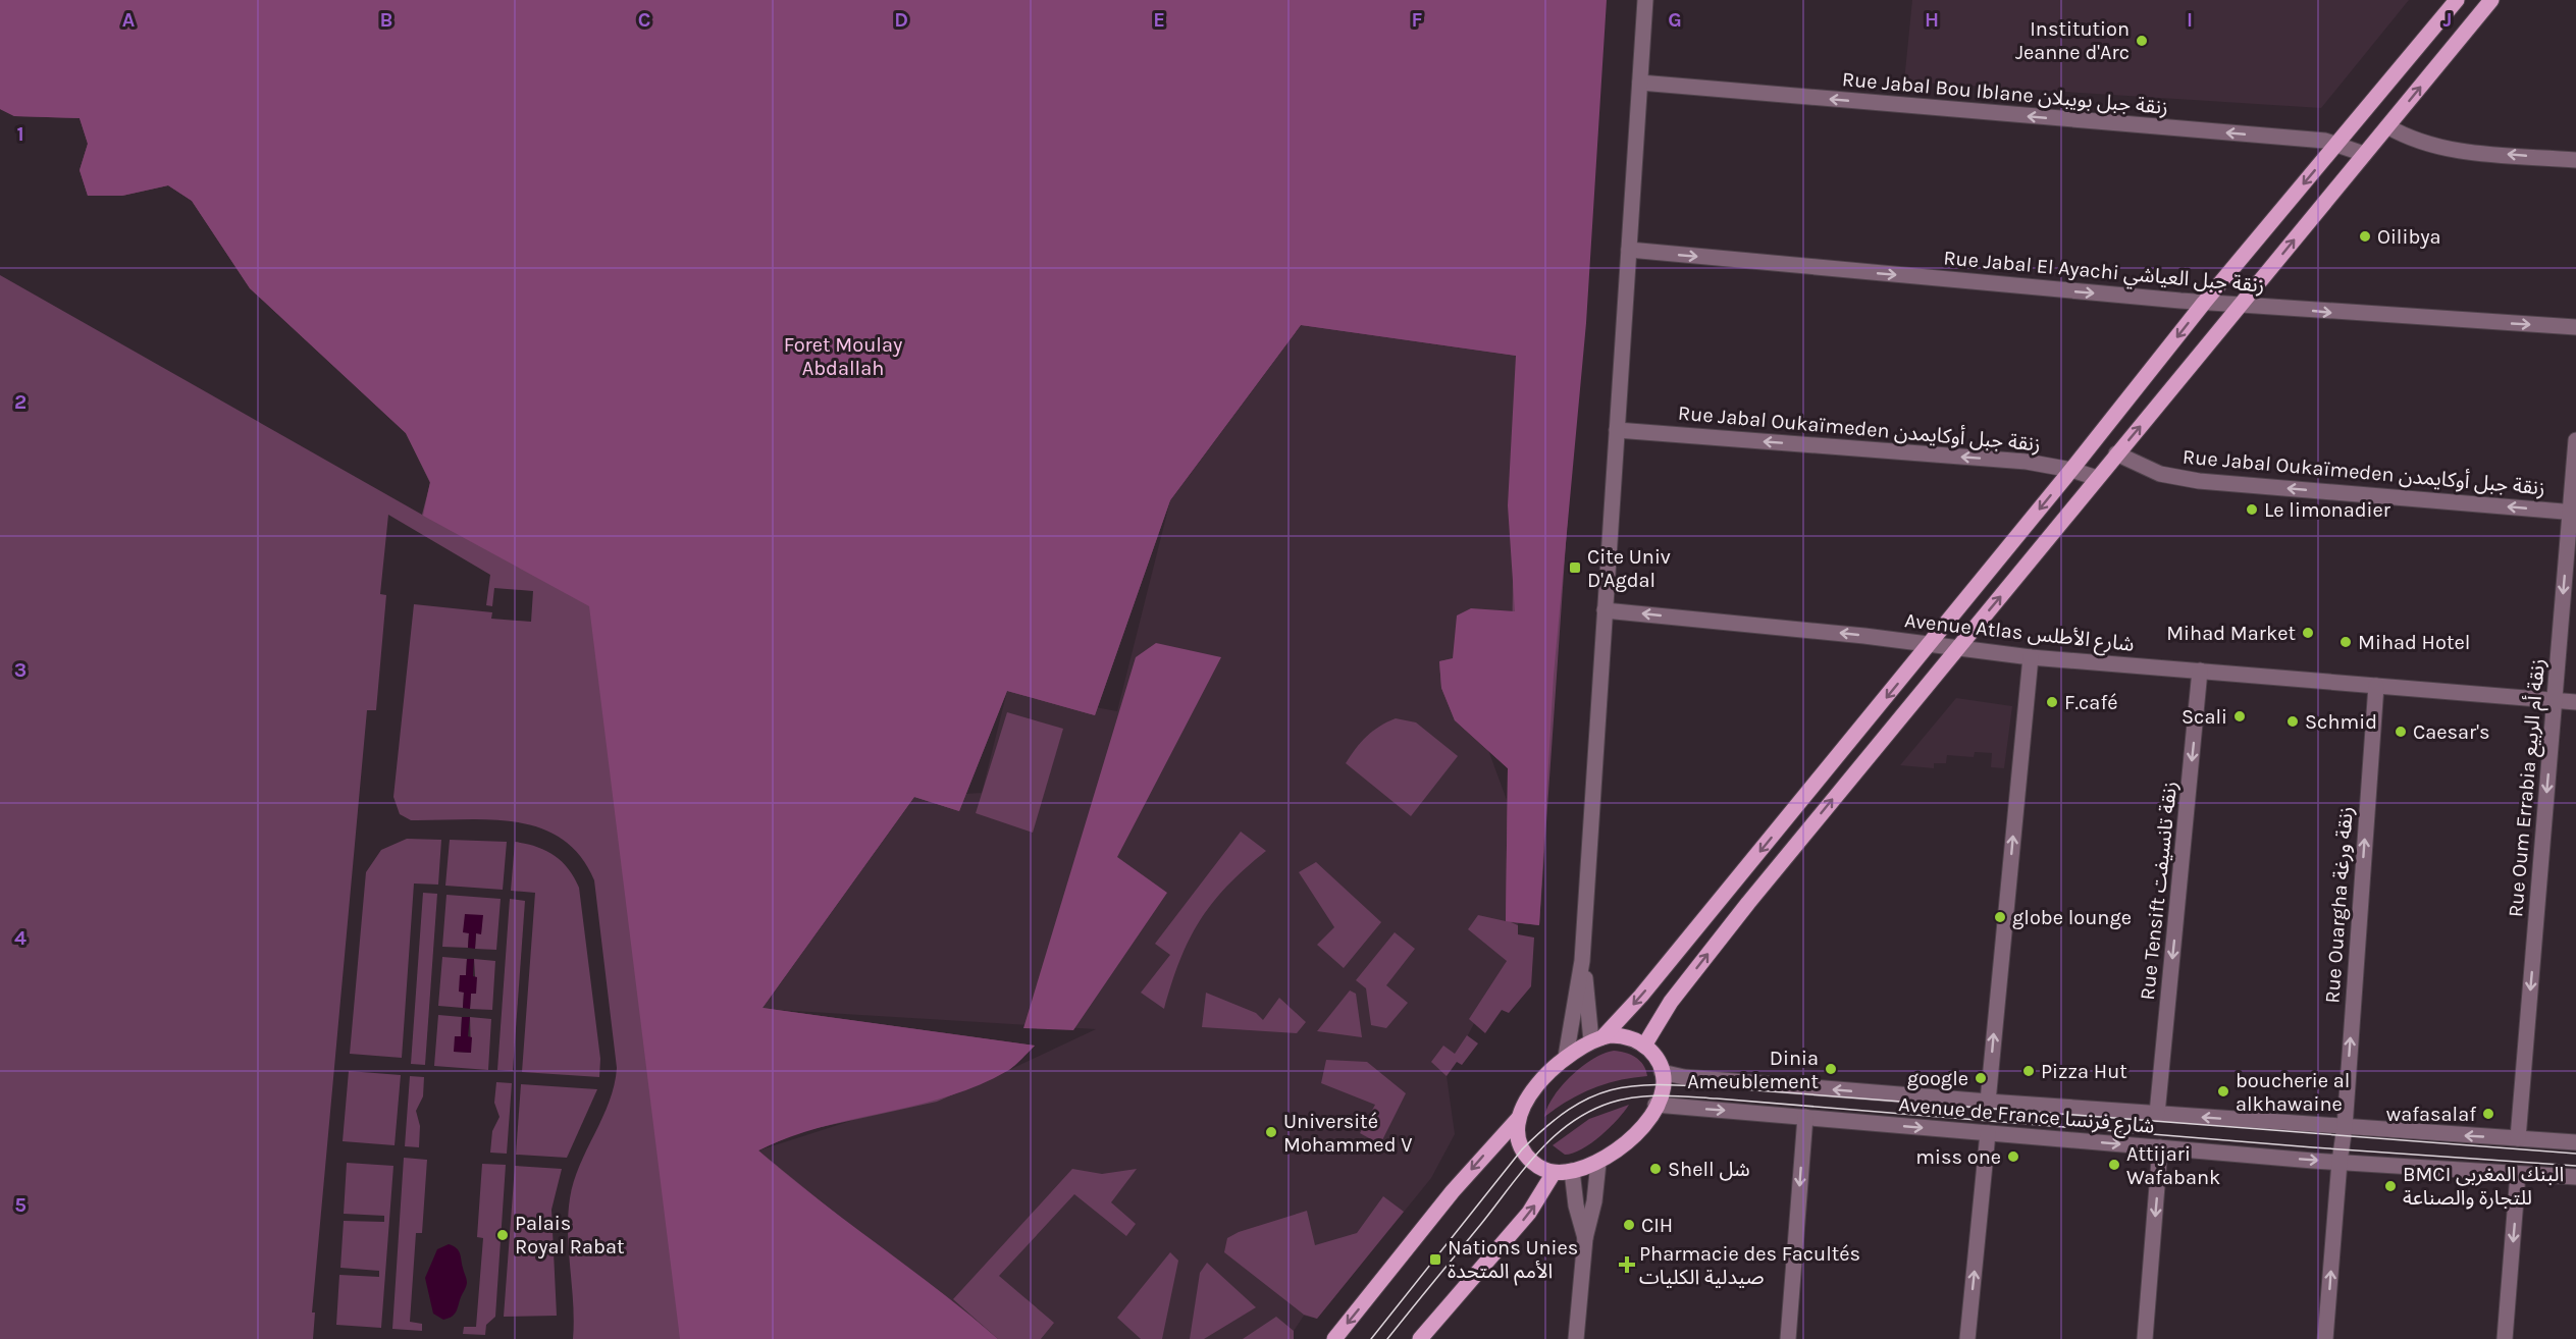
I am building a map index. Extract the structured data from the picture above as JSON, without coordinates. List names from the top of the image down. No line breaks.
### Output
{"streets":{"street":["Rue Jabal Bou Iblane زنقة جبل بويبلان","Rue Jabal El Ayachi زنقة جبل العياشي","Rue Jabal Oukaïmeden زنقة جبل أوكايمدن","Avenue Atlas شارع الأطلس","Rue Oum Errabia زنقة أم الربيع","Rue Tensift زنقة تانسيفت","Rue Ouargha زنقة ورغة","Avenue de France شارع فرنسا"]},"crossings":[["Rue Jabal Oukaïmeden زنقة جبل أوكايمدن","Rue Oum Errabia زنقة أم الربيع"],["Avenue Atlas شارع الأطلس","Rue Oum Errabia زنقة أم الربيع"],["Avenue Atlas شارع الأطلس","Rue Tensift زنقة تانسيفت"],["Avenue Atlas شارع الأطلس","Rue Ouargha زنقة ورغة"],["Rue Oum Errabia زنقة أم الربيع","Avenue de France شارع فرنسا"],["Rue Tensift زنقة تانسيفت","Avenue de France شارع فرنسا"],["Rue Ouargha زنقة ورغة","Avenue de France شارع فرنسا"]],"one_way":["Rue Jabal Bou Iblane زنقة جبل بويبلان","Rue Jabal El Ayachi زنقة جبل العياشي","Rue Jabal Oukaïmeden زنقة جبل أوكايمدن","Rue Oum Errabia زنقة أم الربيع","Rue Tensift زنقة تانسيفت","Rue Ouargha زنقة ورغة"],"parks":["Foret Moulay Abdallah"],"places":{"other":["Institution Jeanne d'Arc","Oilibya","Le limonadier","Mihad Market","Mihad Hotel","F.café","Scali","Schmid","Caesar's","globe lounge","Dinia Ameublement","Pizza Hut","google","boucherie al alkhawaine","wafasalaf","Université Mohammed V","miss one","Attijari Wafabank","Shell شل","BMCI البنك المغربي للتجارة والصناعة","CIH","Palais Royal Rabat"],"transit":["Cite Univ D'Agdal","Nations Unies الأمم المتحدة"],"health":["Pharmacie des Facultés صيدلية الكليات"]},"grid":{"columns":["A","B","C","D","E","F","G","H","I","J"],"rows":["1","2","3","4","5"]}}
